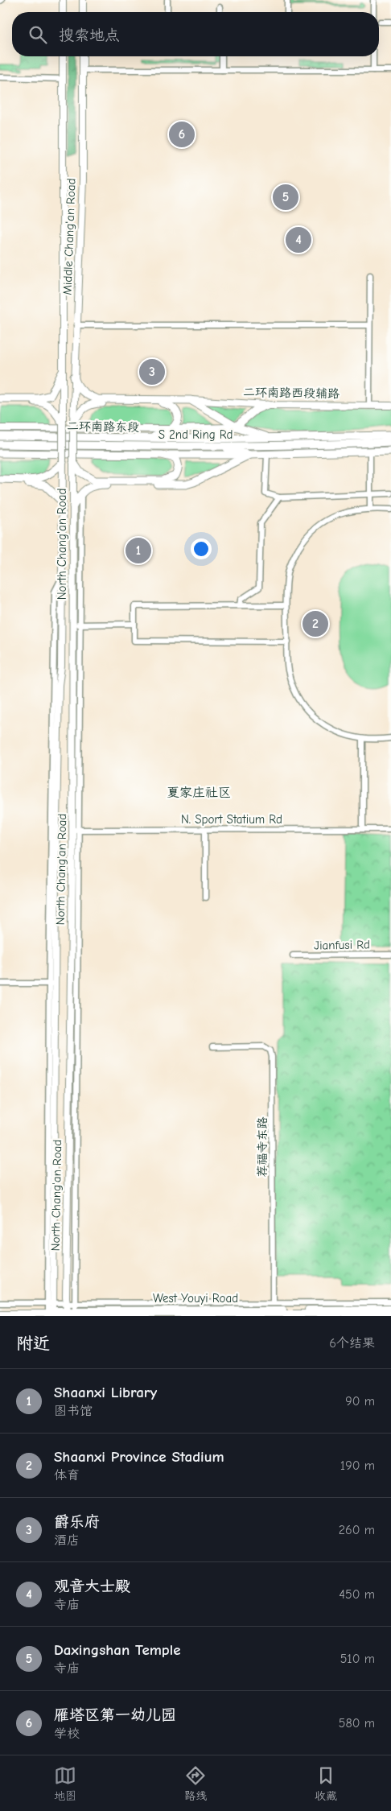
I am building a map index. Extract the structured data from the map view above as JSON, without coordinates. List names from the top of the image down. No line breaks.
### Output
{"streets":{"highway":["二环南路东段","S 2nd Ring Rd"],"main road":["Middle Chang'an Road","二环南路西段辅路","North Chang'an Road","West Youyi Road"],"street":["N. Sport Statium Rd","Jianfusi Rd","荐福寺东路"]},"crossings":[["Middle Chang'an Road","North Chang'an Road"],["二环南路东段","S 2nd Ring Rd"],["North Chang'an Road","N. Sport Statium Rd"],["North Chang'an Road","West Youyi Road"]],"districts":["夏家庄社区"],"page":{"search":"搜索地点","pins":["6","5","4","3","1","2"],"heading":["附近","6个结果"],"list":[{"mark":"1","name":"Shaanxi Library","note":"图书馆","value":"90 m"},{"mark":"2","name":"Shaanxi Province Stadium","note":"体育","value":"190 m"},{"mark":"3","name":"爵乐府","note":"酒店","value":"260 m"},{"mark":"4","name":"观音大士殿","note":"寺庙","value":"450 m"},{"mark":"5","name":"Daxingshan Temple","note":"寺庙","value":"510 m"},{"mark":"6","name":"雁塔区第一幼儿园","note":"学校","value":"580 m"}],"nav":["地图","路线","收藏"]}}
